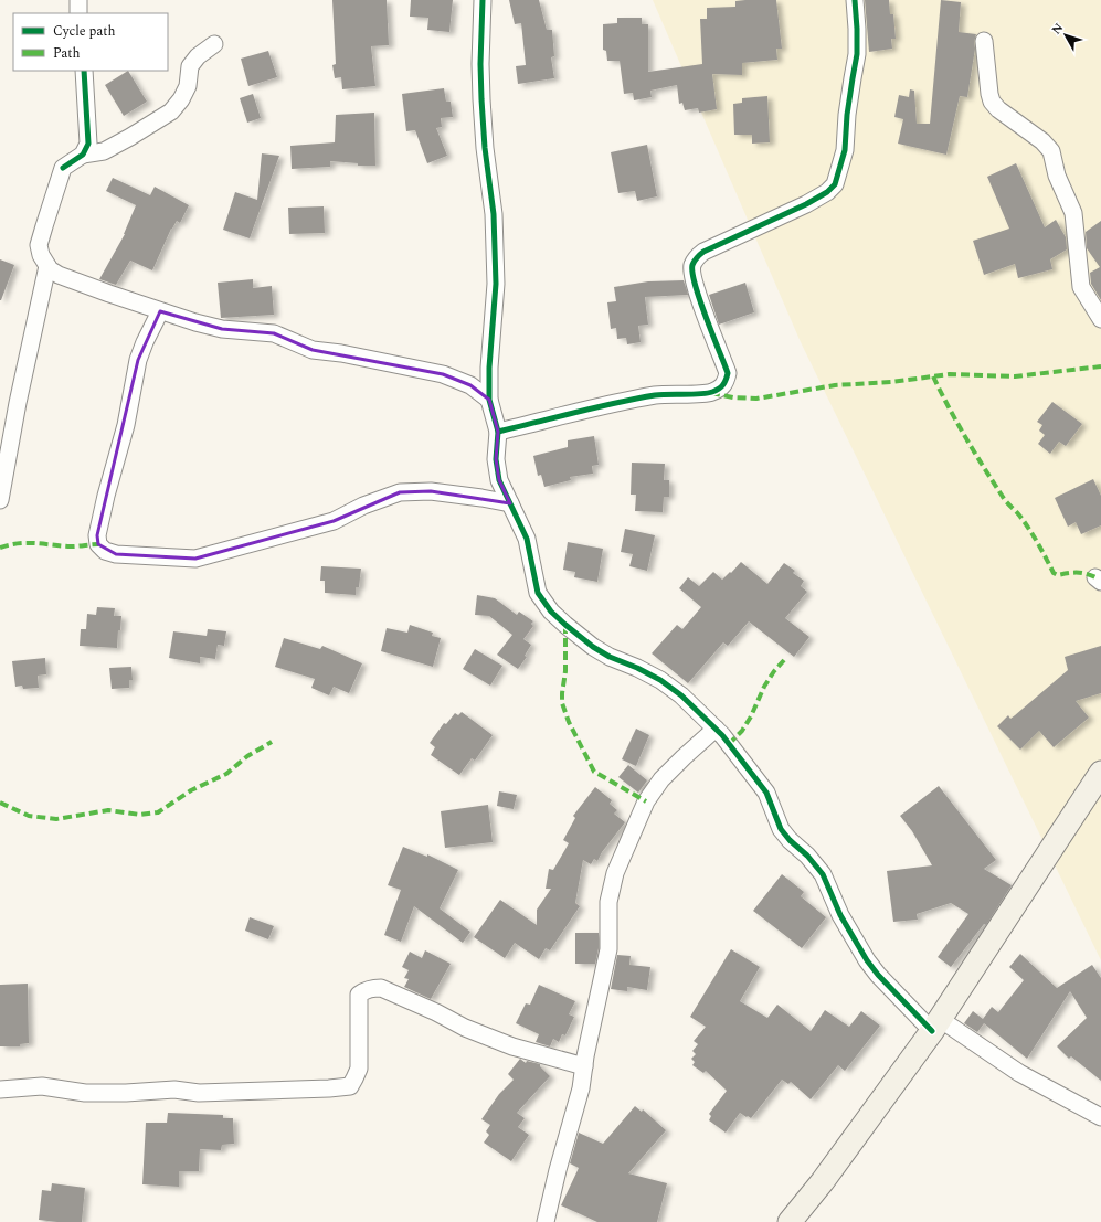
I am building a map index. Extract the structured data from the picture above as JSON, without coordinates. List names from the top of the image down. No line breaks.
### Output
{"legend":["Cycle path","Path"],"north":"top left"}
